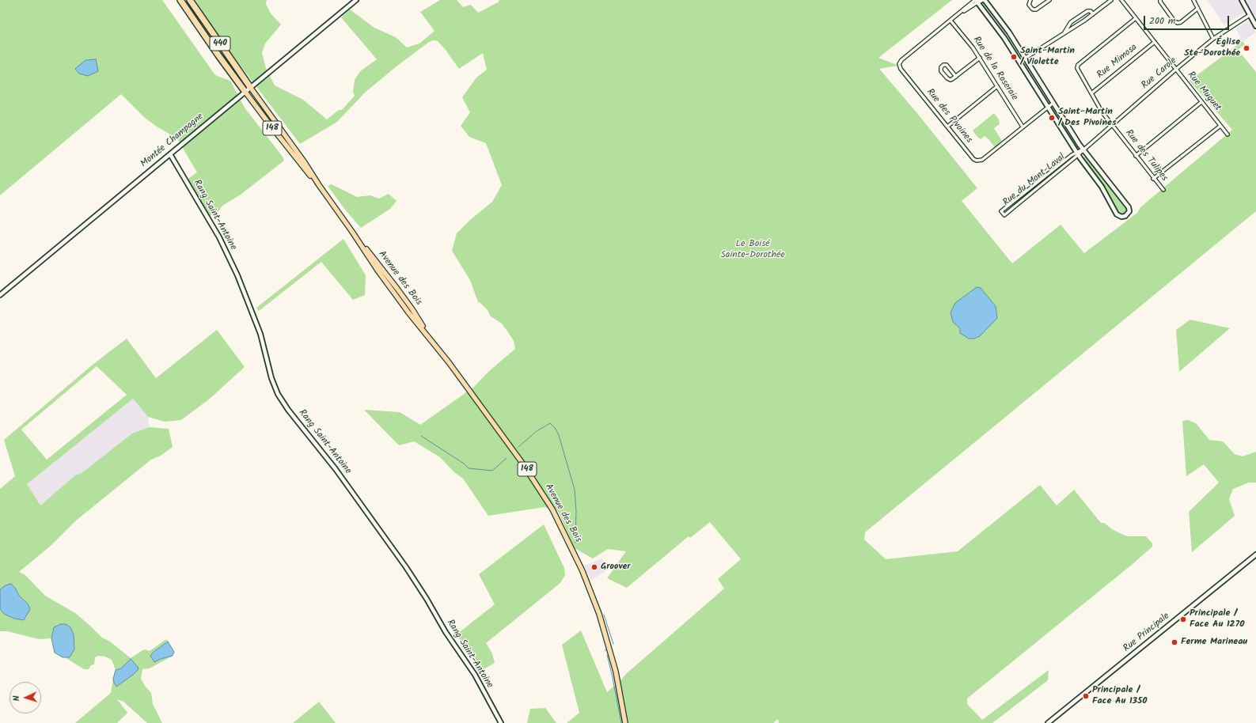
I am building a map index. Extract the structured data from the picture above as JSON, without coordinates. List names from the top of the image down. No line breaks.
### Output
{"streets":{"highway":["440"],"main road":["148","Avenue des Bois"],"street":["Rue Mimosa","Rue de la Roseraie","Rue Carole","Rue Muguet","Rue des Pivoines","Montée Champagne","Rue des Tulipes","Rue du Mont-Laval","Rang Saint-Antoine","Rue Principale"]},"crossings":[["440","Montée Champagne"],["440","Avenue des Bois"],["Rue Mimosa","Rue Muguet"],["Rue Mimosa","Rue des Tulipes"],["Rue de la Roseraie","Rue des Pivoines"],["Rue Carole","Rue Muguet"],["Rue Carole","Rue des Tulipes"],["Rue Carole","Rue du Mont-Laval"],["Rue Muguet","Rue des Tulipes"],["Montée Champagne","Rang Saint-Antoine"],["Montée Champagne","Avenue des Bois"]],"parks":["Le Boisé Sainte-Dorothée"],"places":["Église Ste-Dorothée","Saint-Martin / Violette","Saint-Martin / Des Pivoines","Groover","Principale / Face Au 1270","Ferme Marineau","Principale / Face Au 1350"],"scale_bar":"200 m","north":"left"}
